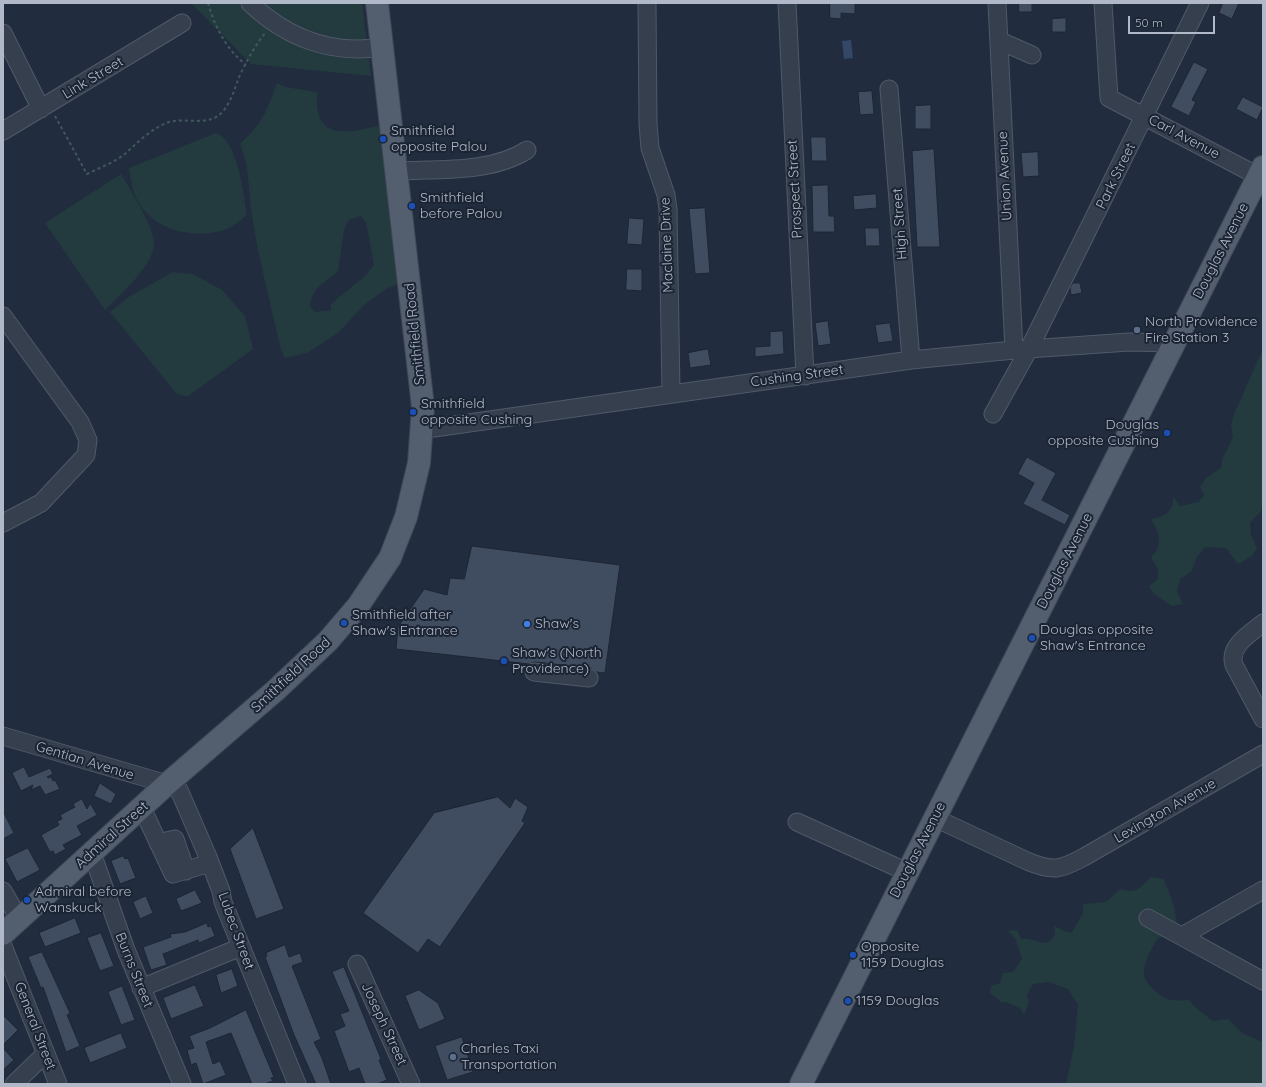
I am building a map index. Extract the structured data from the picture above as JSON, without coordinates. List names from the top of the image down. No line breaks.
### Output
{"streets":{"main road":["Douglas Avenue","Smithfield Road","Admiral Street"],"street":["Link Street","Carl Avenue","Union Avenue","Park Street","Prospect Street","High Street","Maclaine Drive","Cushing Street","Gentian Avenue","Lexington Avenue","Lubec Street","Burns Street","Joseph Street","General Street"]},"crossings":[["Carl Avenue","Park Street"],["Carl Avenue","Douglas Avenue"],["Union Avenue","Park Street"],["Union Avenue","Cushing Street"],["Park Street","Cushing Street"],["Prospect Street","Cushing Street"],["High Street","Cushing Street"],["Maclaine Drive","Cushing Street"],["Douglas Avenue","Cushing Street"],["Douglas Avenue","Lexington Avenue"],["Smithfield Road","Cushing Street"],["Smithfield Road","Gentian Avenue"],["Smithfield Road","Admiral Street"],["Smithfield Road","Lubec Street"],["Gentian Avenue","Admiral Street"],["Gentian Avenue","Lubec Street"],["Admiral Street","Lubec Street"],["Admiral Street","Burns Street"]],"places":["Smithfield opposite Palou","Smithfield before Palou","North Providence Fire Station 3","Smithfield opposite Cushing","Douglas opposite Cushing","Smithfield after Shaw's Entrance","Shaw's","Douglas opposite Shaw's Entrance","Shaw's (North Providence)","Admiral before Wanskuck","Opposite 1159 Douglas","1159 Douglas","Charles Taxi Transportation"],"scale_bar":"50 m"}
